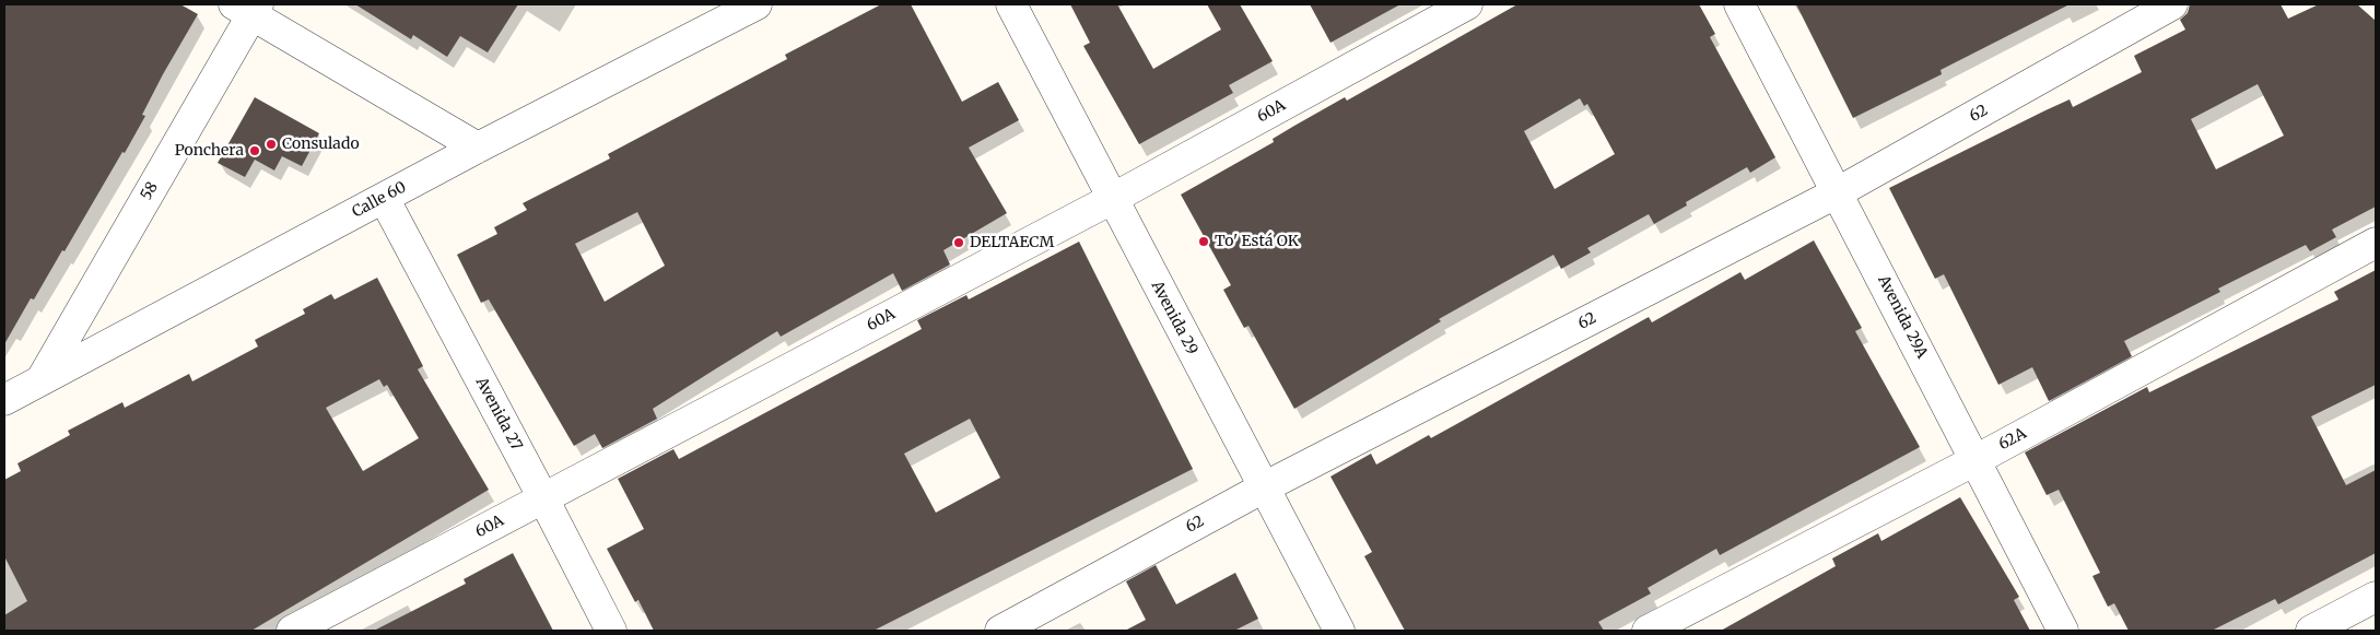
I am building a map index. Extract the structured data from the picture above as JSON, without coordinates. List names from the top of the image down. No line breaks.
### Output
{"streets":{"street":["60A","62","58","Calle 60","Avenida 29A","Avenida 29","Avenida 27","62A"]},"crossings":[["60A","Avenida 29"],["60A","Avenida 27"],["62","Avenida 29A"],["62","Avenida 29"],["58","Calle 60"],["Calle 60","Avenida 27"],["Avenida 29A","62A"]],"places":["Consulado","Ponchera","To' Está OK","DELTAECM"]}
